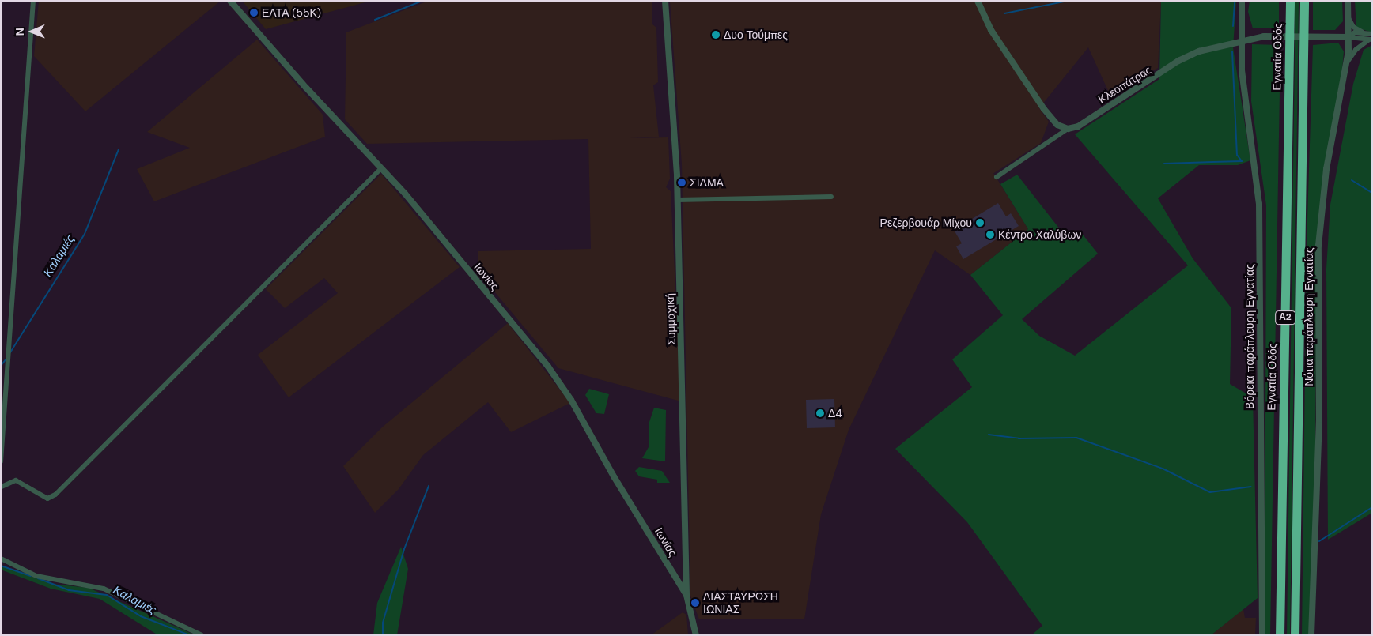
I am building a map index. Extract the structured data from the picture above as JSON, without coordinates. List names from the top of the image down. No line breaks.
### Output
{"streets":{"highway":["Εγνατία Οδός","Α2"],"street":["Κλεοπάτρας","Ιωνίας","Νότια παράπλευρη Εγνατίας","Συμμαχική","Βόρεια παράπλευρη Εγνατίας"]},"crossings":[["Κλεοπάτρας","Νότια παράπλευρη Εγνατίας"],["Κλεοπάτρας","Βόρεια παράπλευρη Εγνατίας"],["Ιωνίας","Συμμαχική"]],"water":["Καλαμιές"],"places":["ΕΛΤΑ (55Κ)","Δυο Τούμπες","ΣΙΔΜΑ","Ρεζερβουάρ Μίχου","Κέντρο Χαλύβων","Δ4","ΔΙΑΣΤΑΥΡΩΣΗ ΙΩΝΙΑΣ"],"north":"left"}
